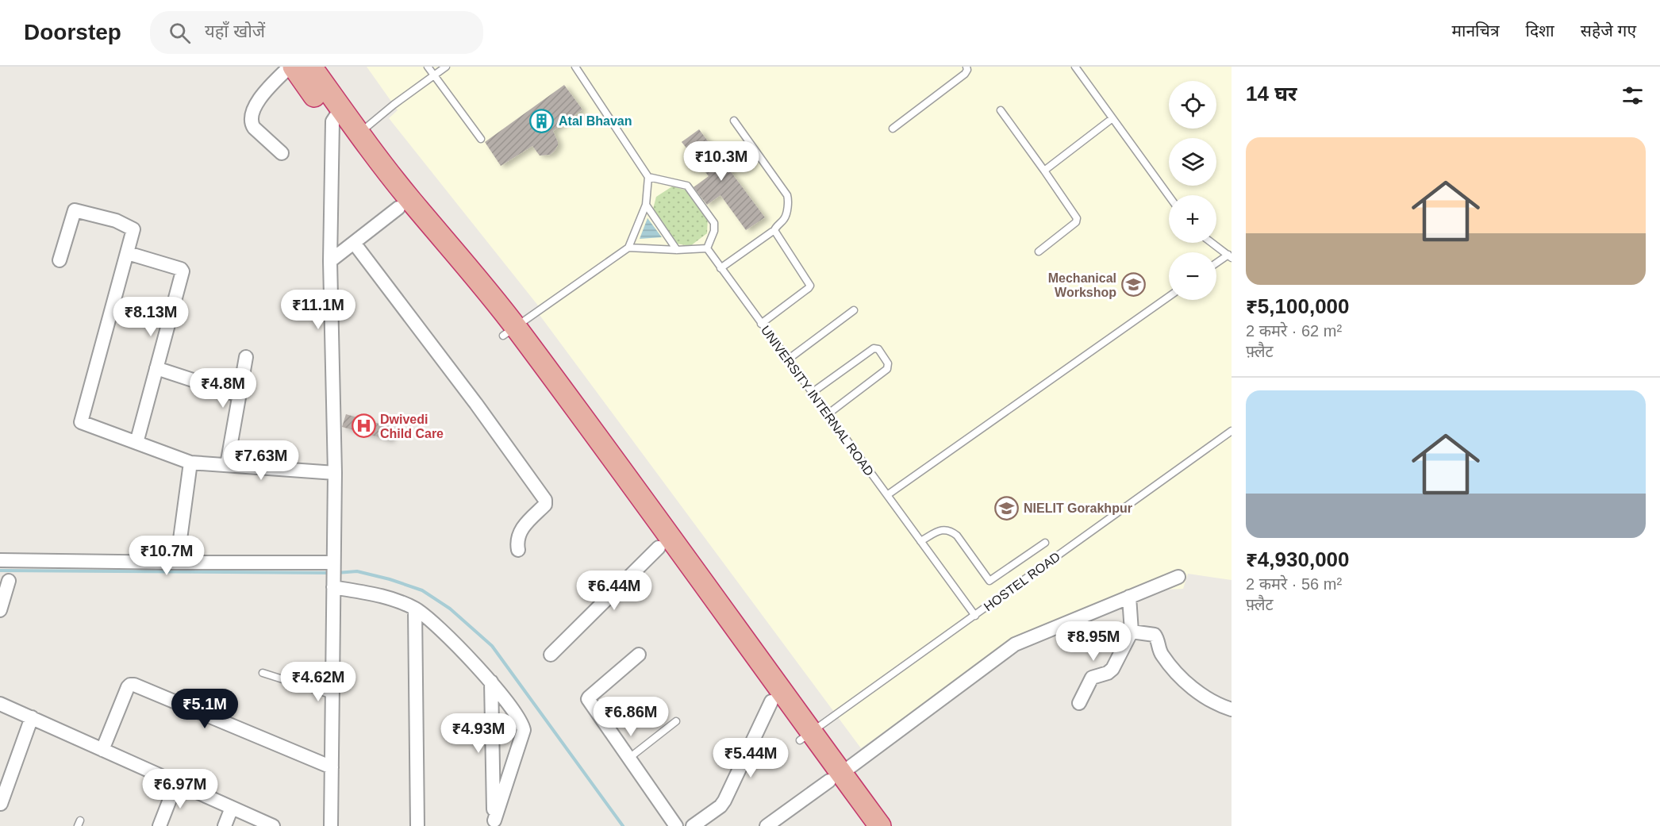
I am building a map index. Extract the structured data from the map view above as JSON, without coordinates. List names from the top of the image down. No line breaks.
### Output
{"streets":{"lane":["UNIVERSITY INTERNAL ROAD","HOSTEL ROAD"]},"crossings":[["UNIVERSITY INTERNAL ROAD","HOSTEL ROAD"]],"places":{"building":["Atal Bhavan"],"school or university":["Mechanical Workshop","NIELIT Gorakhpur"],"hospital":["Dwivedi Child Care"]},"page":{"header":"Doorstep","search":"यहाँ खोजें","nav":["मानचित्र","दिशा","सहेजे गए"],"heading":"14 घर","map_buttons":["+","−"],"list":[{"name":"₹5,100,000","note":"2 कमरे · 62 m² · फ़्लैट"},{"name":"₹4,930,000","note":"2 कमरे · 56 m² · फ़्लैट"}],"price":["₹10.3M","₹11.1M","₹8.13M","₹4.8M","₹7.63M","₹10.7M","₹6.44M","₹8.95M","₹4.62M","₹5.1M","₹6.86M","₹4.93M","₹5.44M","₹6.97M"]}}
